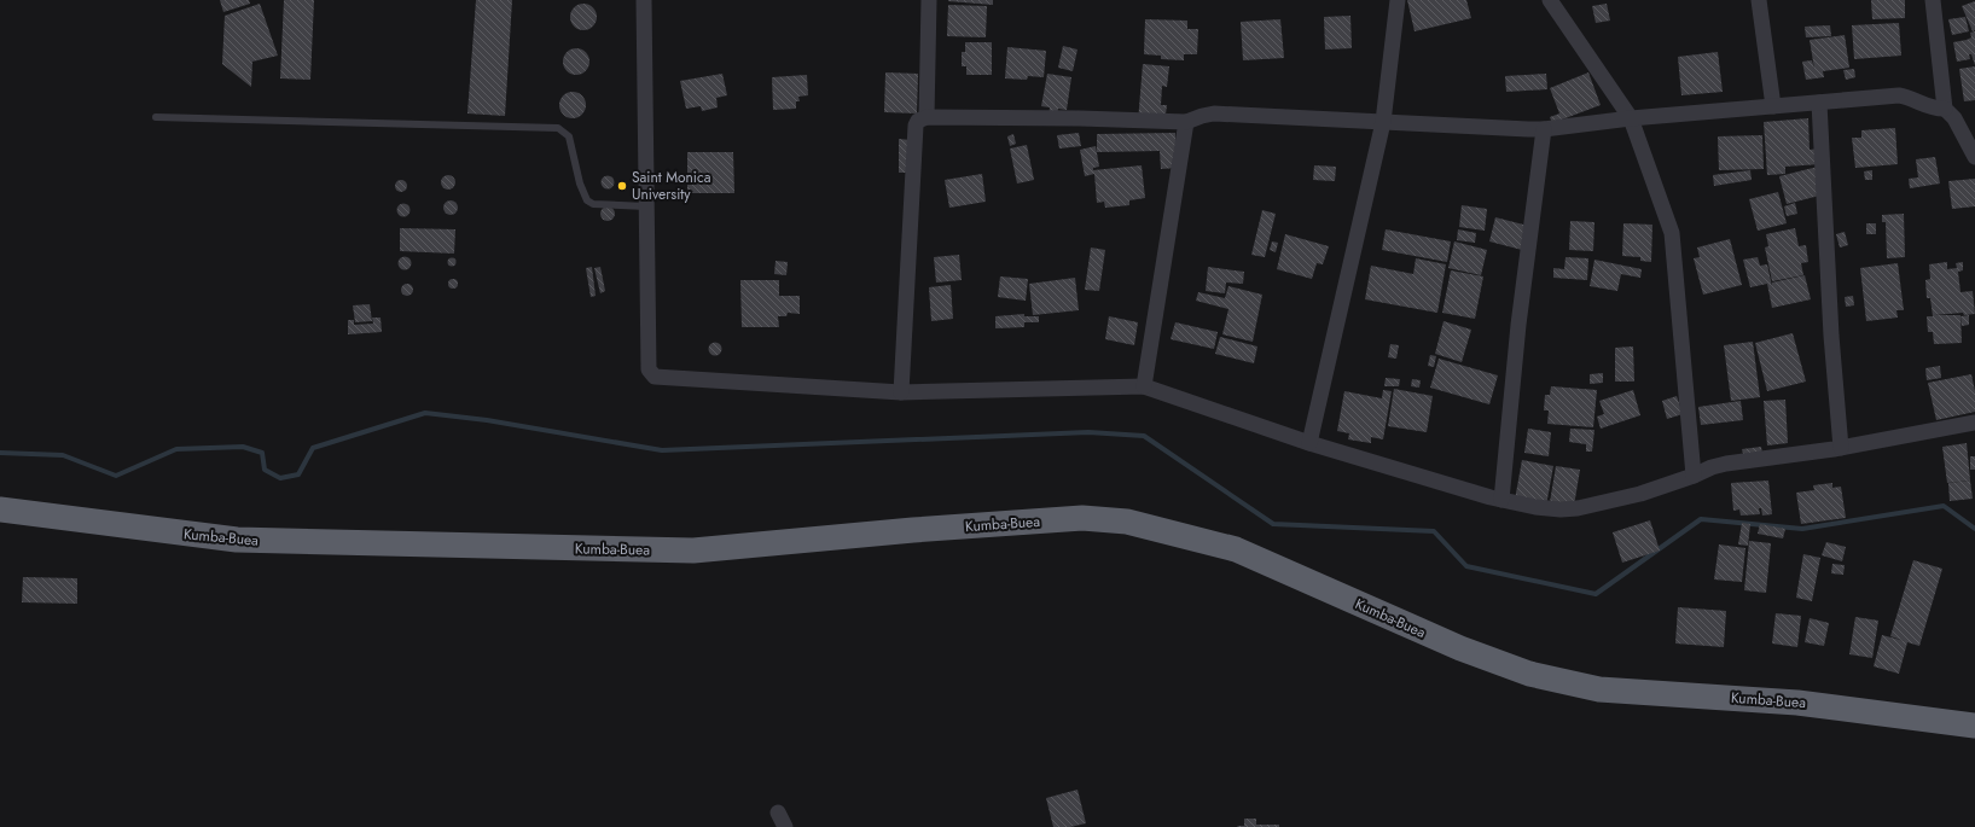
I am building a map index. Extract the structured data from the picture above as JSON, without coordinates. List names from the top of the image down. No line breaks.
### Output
{"streets":{"highway":["Kumba-Buea"]},"places":["Saint Monica University"]}
